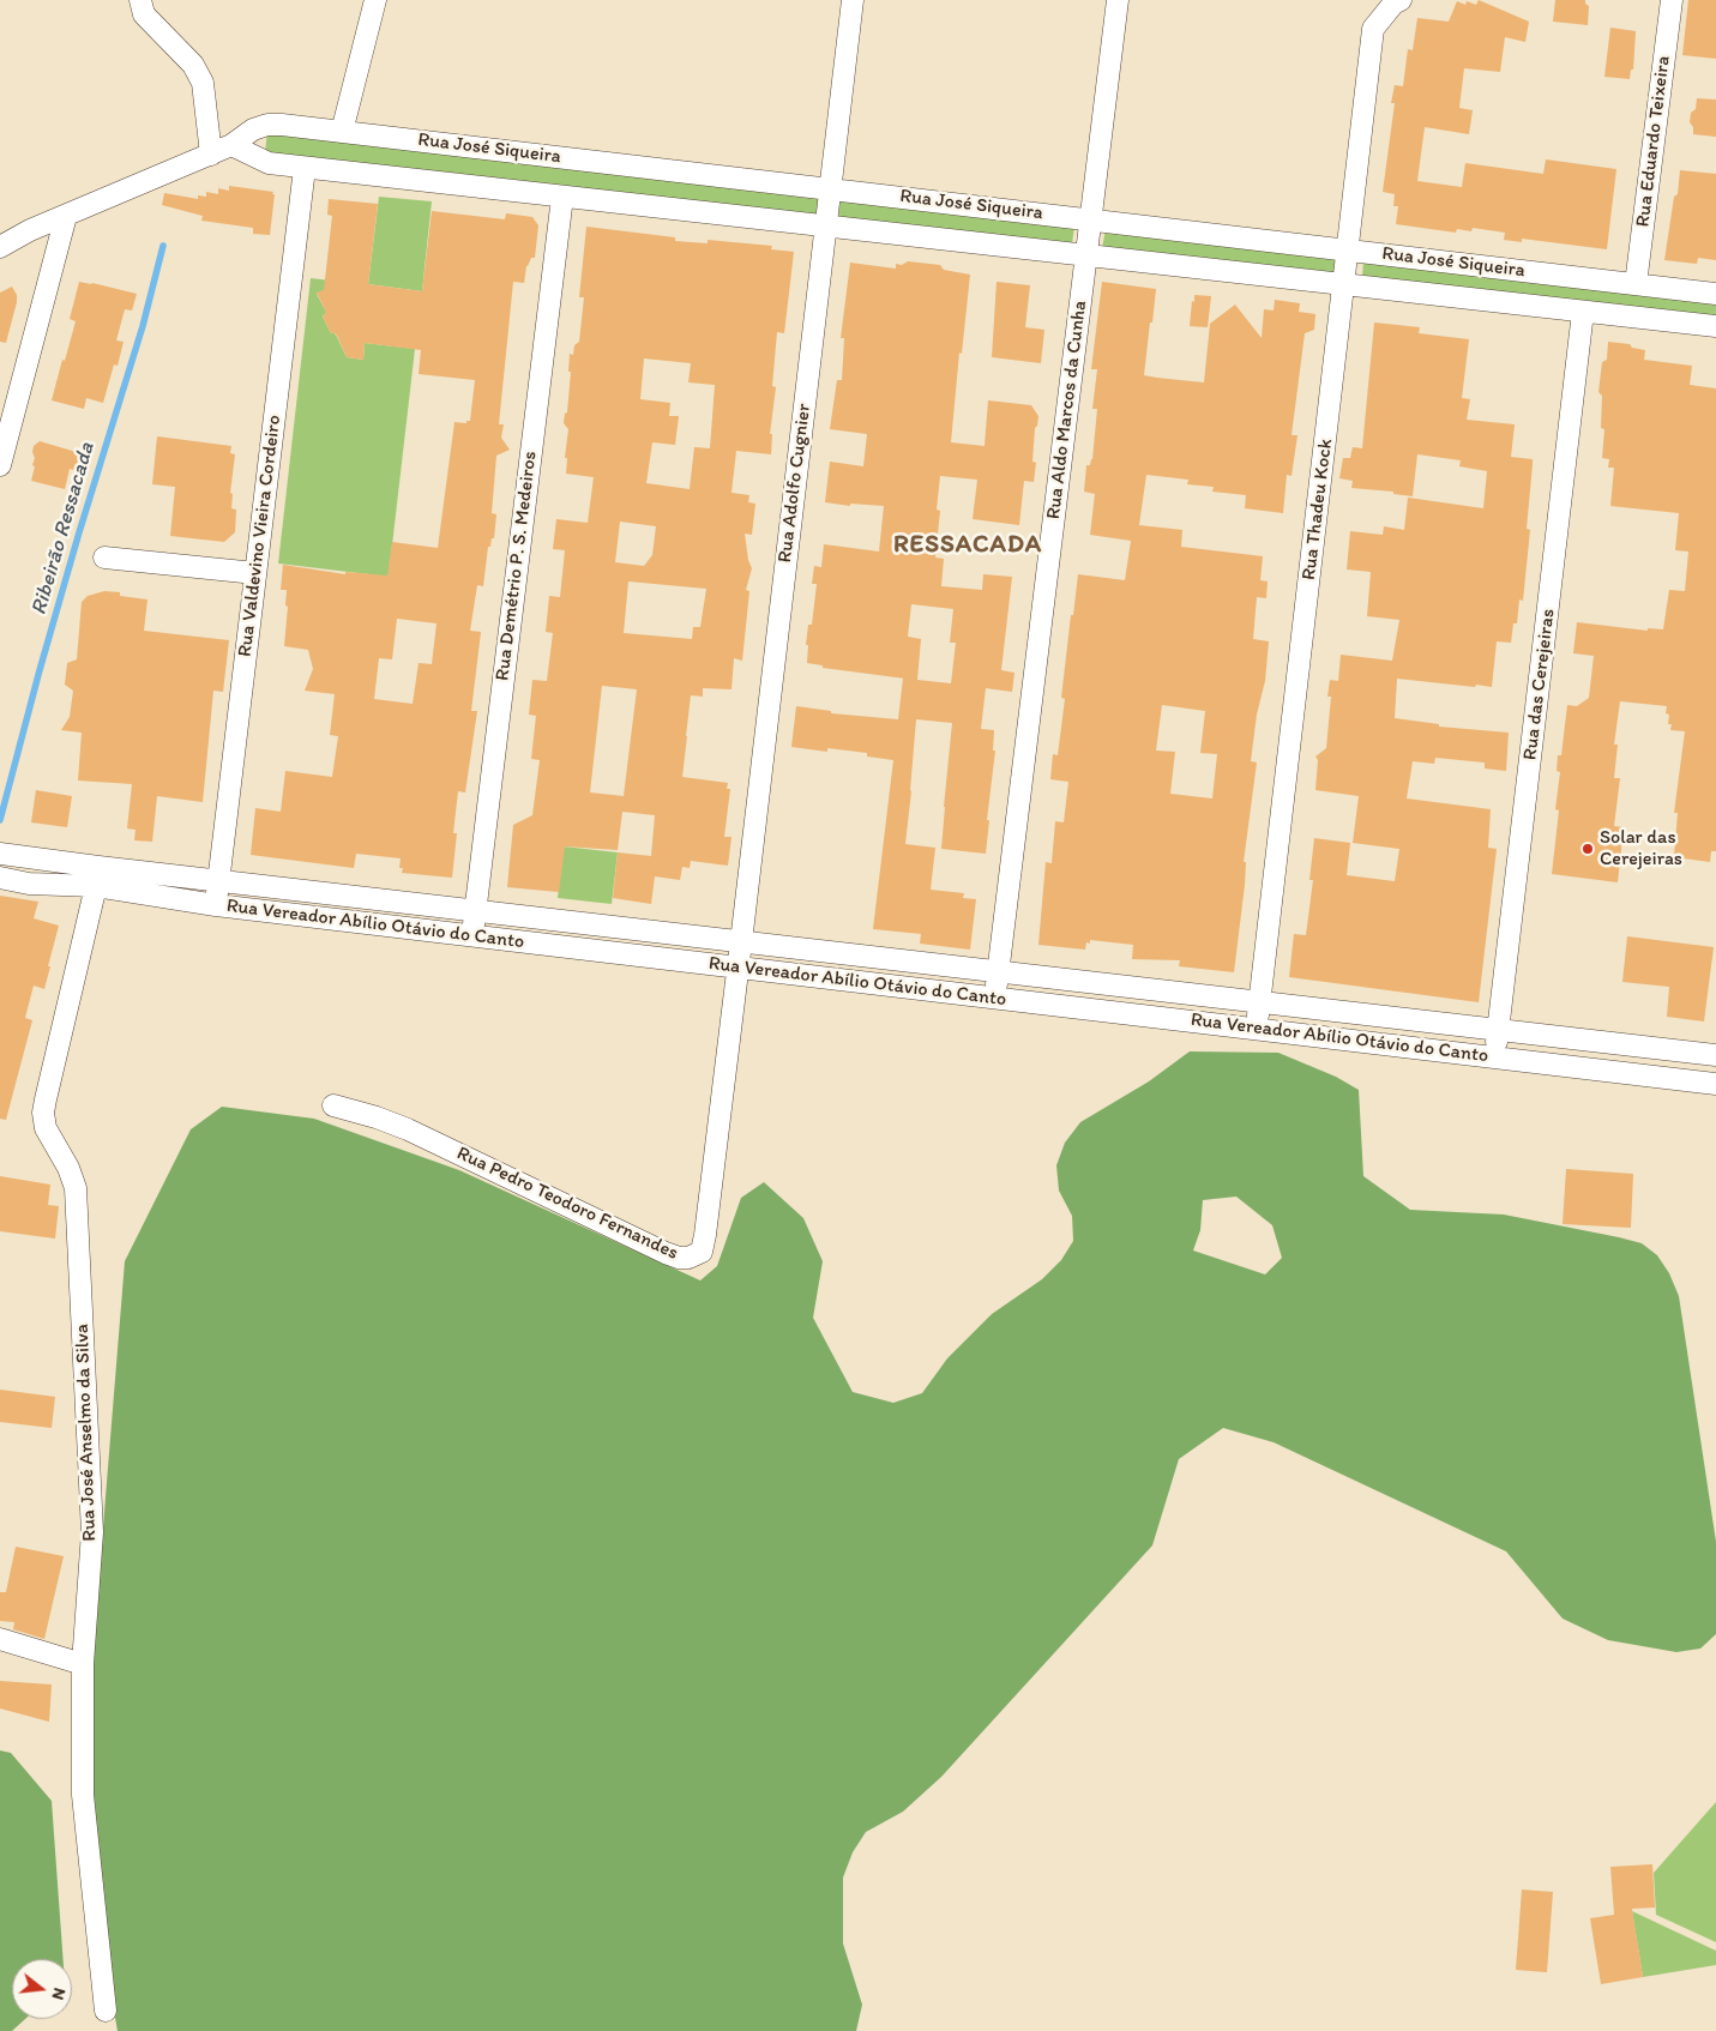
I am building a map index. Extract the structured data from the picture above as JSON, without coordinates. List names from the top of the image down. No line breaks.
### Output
{"streets":{"street":["Rua Eduardo Teixeira","Rua José Siqueira","Rua Aldo Marcos da Cunha","Rua Adolfo Cugnier","Rua Thadeu Kock","Rua Valdevino Vieira Cordeiro","Rua Demétrio P. S. Medeiros","Rua das Cerejeiras","Rua Vereador Abílio Otávio do Canto","Rua Pedro Teodoro Fernandes","Rua José Anselmo da Silva"]},"crossings":[["Rua Eduardo Teixeira","Rua José Siqueira"],["Rua José Siqueira","Rua Aldo Marcos da Cunha"],["Rua José Siqueira","Rua Adolfo Cugnier"],["Rua José Siqueira","Rua Thadeu Kock"],["Rua José Siqueira","Rua Valdevino Vieira Cordeiro"],["Rua José Siqueira","Rua Demétrio P. S. Medeiros"],["Rua José Siqueira","Rua das Cerejeiras"],["Rua Aldo Marcos da Cunha","Rua Vereador Abílio Otávio do Canto"],["Rua Adolfo Cugnier","Rua Vereador Abílio Otávio do Canto"],["Rua Adolfo Cugnier","Rua Pedro Teodoro Fernandes"],["Rua Thadeu Kock","Rua Vereador Abílio Otávio do Canto"],["Rua Valdevino Vieira Cordeiro","Rua Vereador Abílio Otávio do Canto"],["Rua Demétrio P. S. Medeiros","Rua Vereador Abílio Otávio do Canto"],["Rua das Cerejeiras","Rua Vereador Abílio Otávio do Canto"],["Rua Vereador Abílio Otávio do Canto","Rua Pedro Teodoro Fernandes"],["Rua Vereador Abílio Otávio do Canto","Rua José Anselmo da Silva"]],"districts":["RESSACADA"],"water":["Ribeirão Ressacada"],"places":["Solar das Cerejeiras"],"north":"right"}
